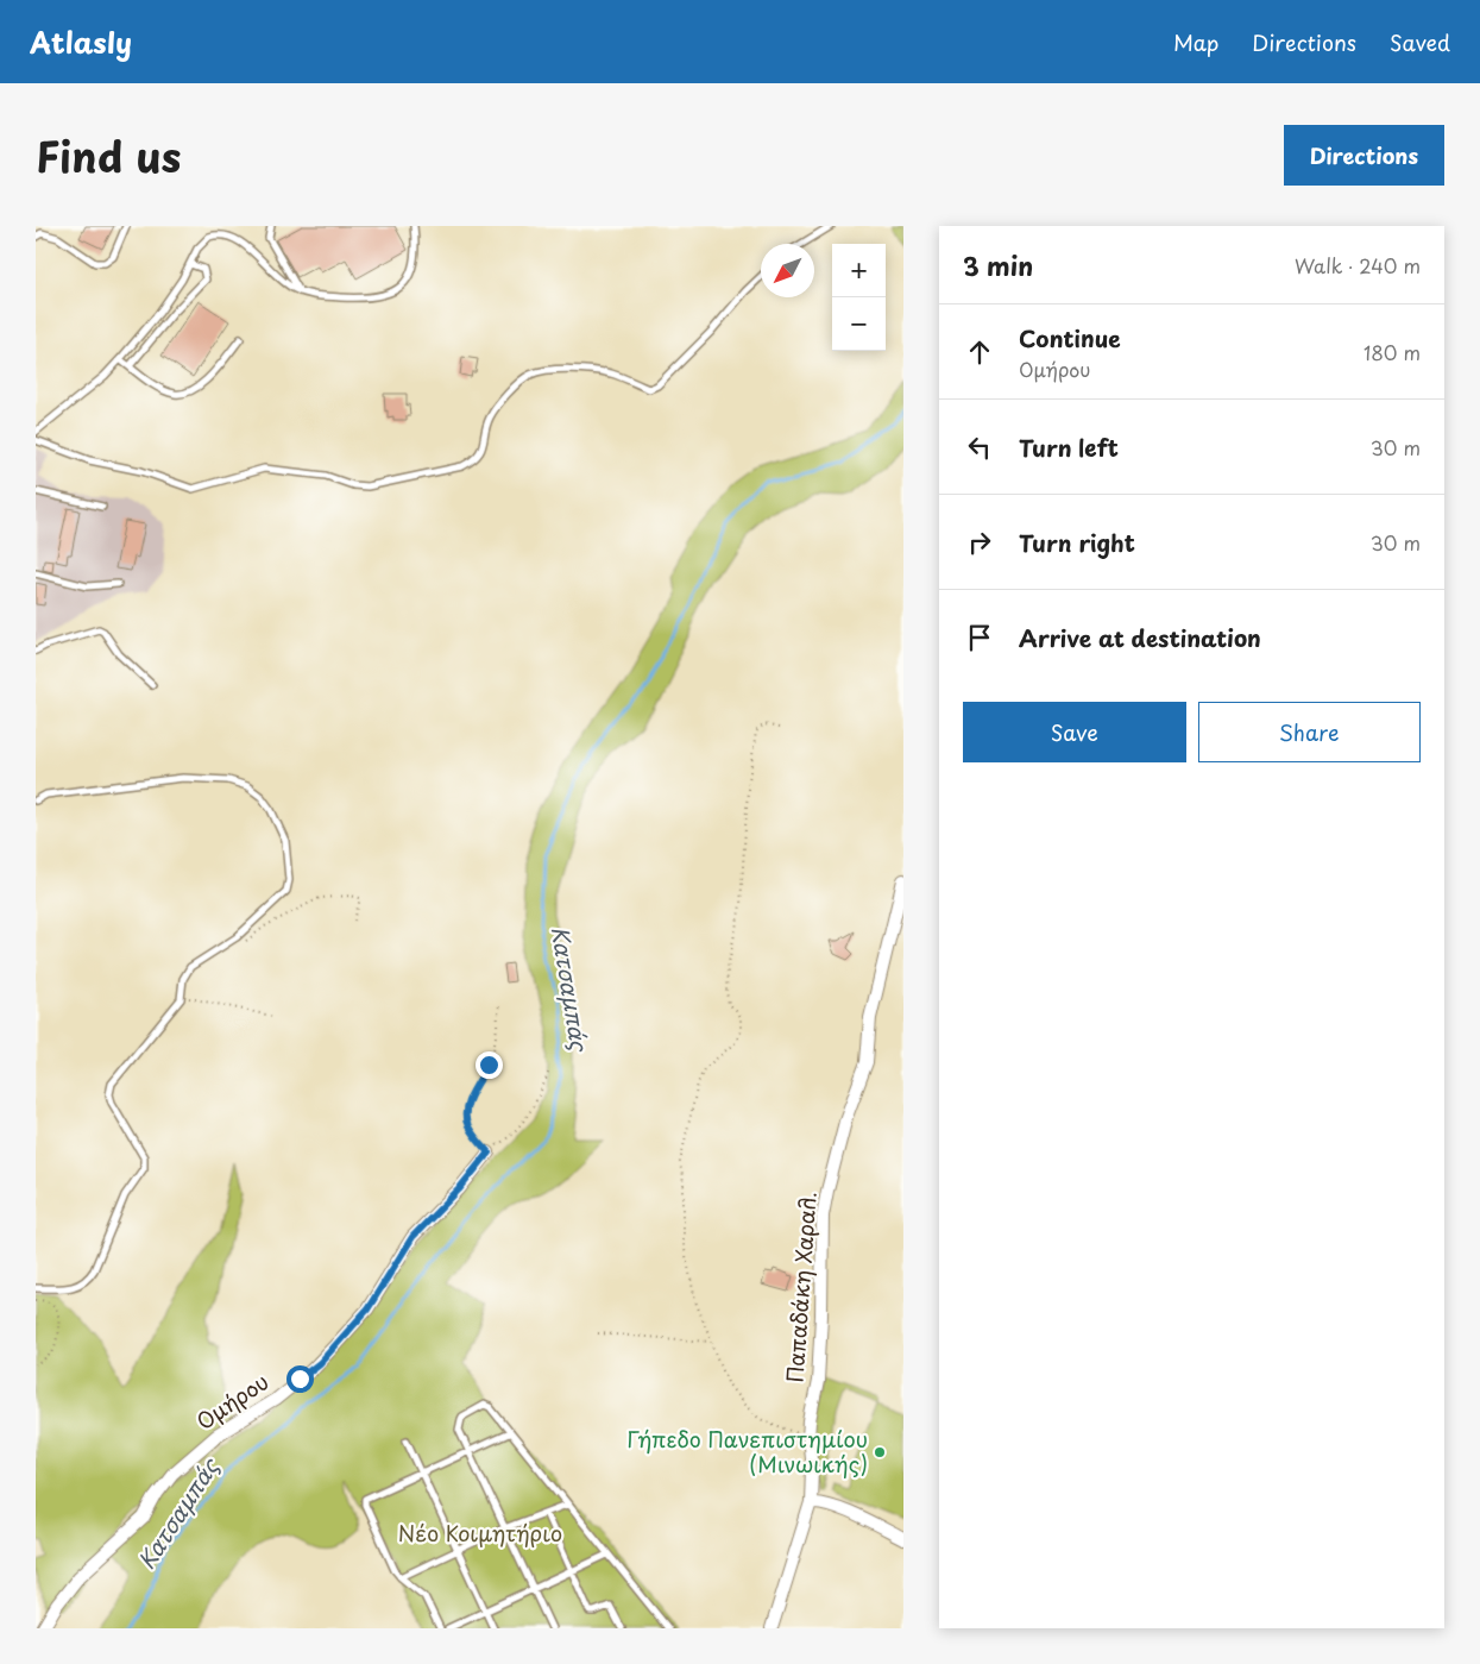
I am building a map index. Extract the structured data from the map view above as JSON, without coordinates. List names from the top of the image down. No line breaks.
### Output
{"streets":{"street":["Παπαδάκη Χαραλ.","Ομήρου"]},"water":["Κατσαμπάς"],"parks":["Νέο Κοιμητήριο"],"places":["Γήπεδο Πανεπιστημίου (Μινωικής)"],"north":"bottom left","page":{"header":"Atlasly","nav":["Map","Directions","Saved"],"title":"Find us","buttons":["Directions",["Save","Share"]],"heading":["3 min","Walk · 240 m"],"map_buttons":["+","−"],"list":[["Continue","Ομήρου","180 m"],["Turn left","30 m"],["Turn right","30 m"],"Arrive at destination"]}}
